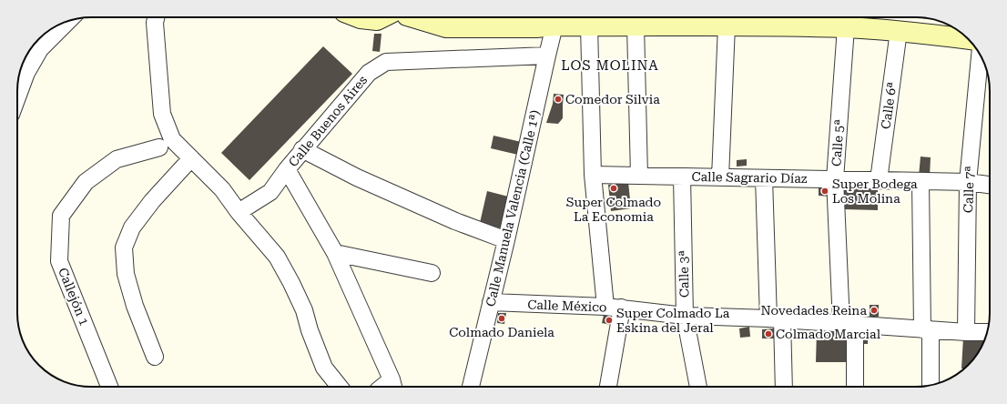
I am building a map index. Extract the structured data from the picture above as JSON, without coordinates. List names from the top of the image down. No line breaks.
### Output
{"streets":{"street":["Calle 6ª","Calle Buenos Aires","Calle 5ª","Calle Sagrario Díaz","Calle 7ª","Calle Manuela Valencia (Calle 1ª)","Calle 3ª","Callejón 1","Calle México"]},"crossings":[["Calle 6ª","Calle Sagrario Díaz"],["Calle Buenos Aires","Calle Manuela Valencia (Calle 1ª)"],["Calle 5ª","Calle Sagrario Díaz"],["Calle 5ª","Calle México"],["Calle Sagrario Díaz","Calle 7ª"],["Calle Sagrario Díaz","Calle 3ª"],["Calle 7ª","Calle México"],["Calle Manuela Valencia (Calle 1ª)","Calle México"],["Calle 3ª","Calle México"]],"districts":["LOS MOLINA"],"places":["Comedor Silvia","Super Colmado La Economia","Super Bodega Los Molina","Novedades Reina","Colmado Daniela","Super Colmado La Eskina del Jeral","Colmado Marcial"]}
